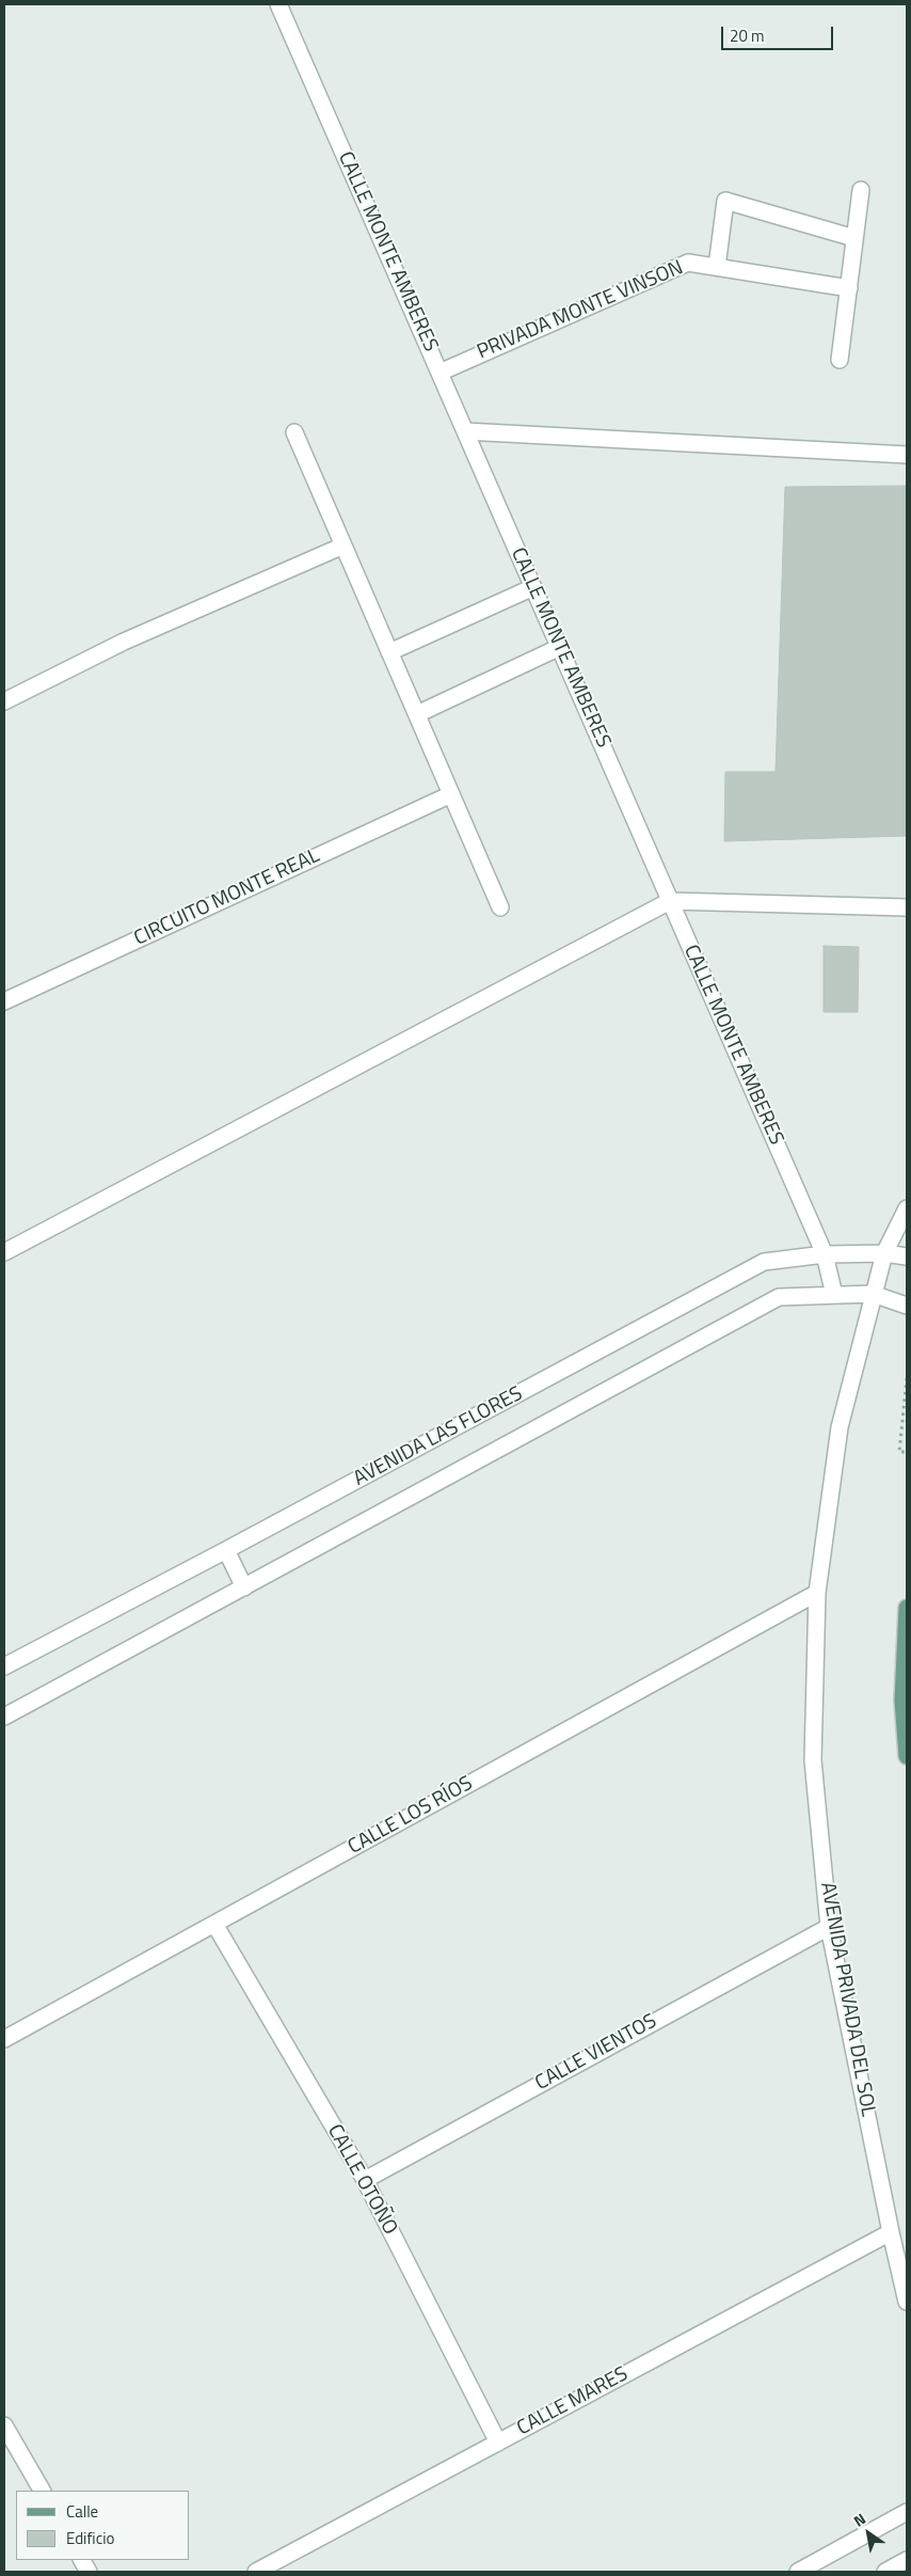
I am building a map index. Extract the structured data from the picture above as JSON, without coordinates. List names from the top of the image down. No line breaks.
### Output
{"streets":{"street":["CALLE MONTE AMBERES","PRIVADA MONTE VINSON","CIRCUITO MONTE REAL","AVENIDA LAS FLORES","CALLE LOS RÍOS","AVENIDA PRIVADA DEL SOL","CALLE VIENTOS","CALLE OTOÑO","CALLE MARES"]},"crossings":[["CALLE MONTE AMBERES","PRIVADA MONTE VINSON"],["CALLE MONTE AMBERES","AVENIDA LAS FLORES"],["AVENIDA LAS FLORES","AVENIDA PRIVADA DEL SOL"],["CALLE LOS RÍOS","AVENIDA PRIVADA DEL SOL"],["CALLE LOS RÍOS","CALLE OTOÑO"],["AVENIDA PRIVADA DEL SOL","CALLE VIENTOS"],["AVENIDA PRIVADA DEL SOL","CALLE MARES"],["CALLE VIENTOS","CALLE OTOÑO"],["CALLE OTOÑO","CALLE MARES"]],"legend":["Calle","Edificio"],"scale_bar":"20 m","north":"top left"}
